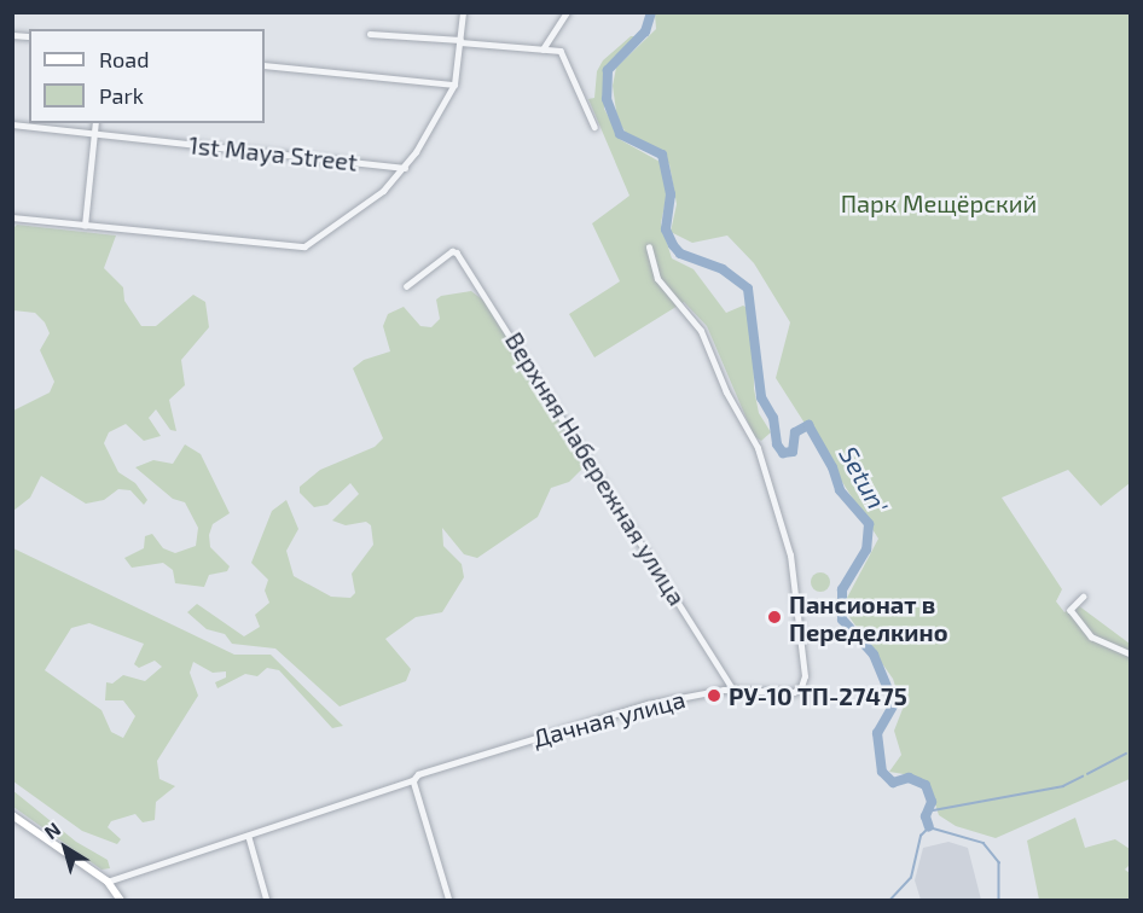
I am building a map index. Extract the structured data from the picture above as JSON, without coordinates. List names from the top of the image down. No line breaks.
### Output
{"streets":{"street":["1st Maya Street","Верхняя Набережная улица","Дачная улица"]},"crossings":[["Верхняя Набережная улица","Дачная улица"]],"water":["Setun'"],"parks":["Парк Мещёрский"],"places":["Пансионат в Переделкино","РУ-10 ТП-27475"],"legend":["Road","Park"],"north":"top left"}
